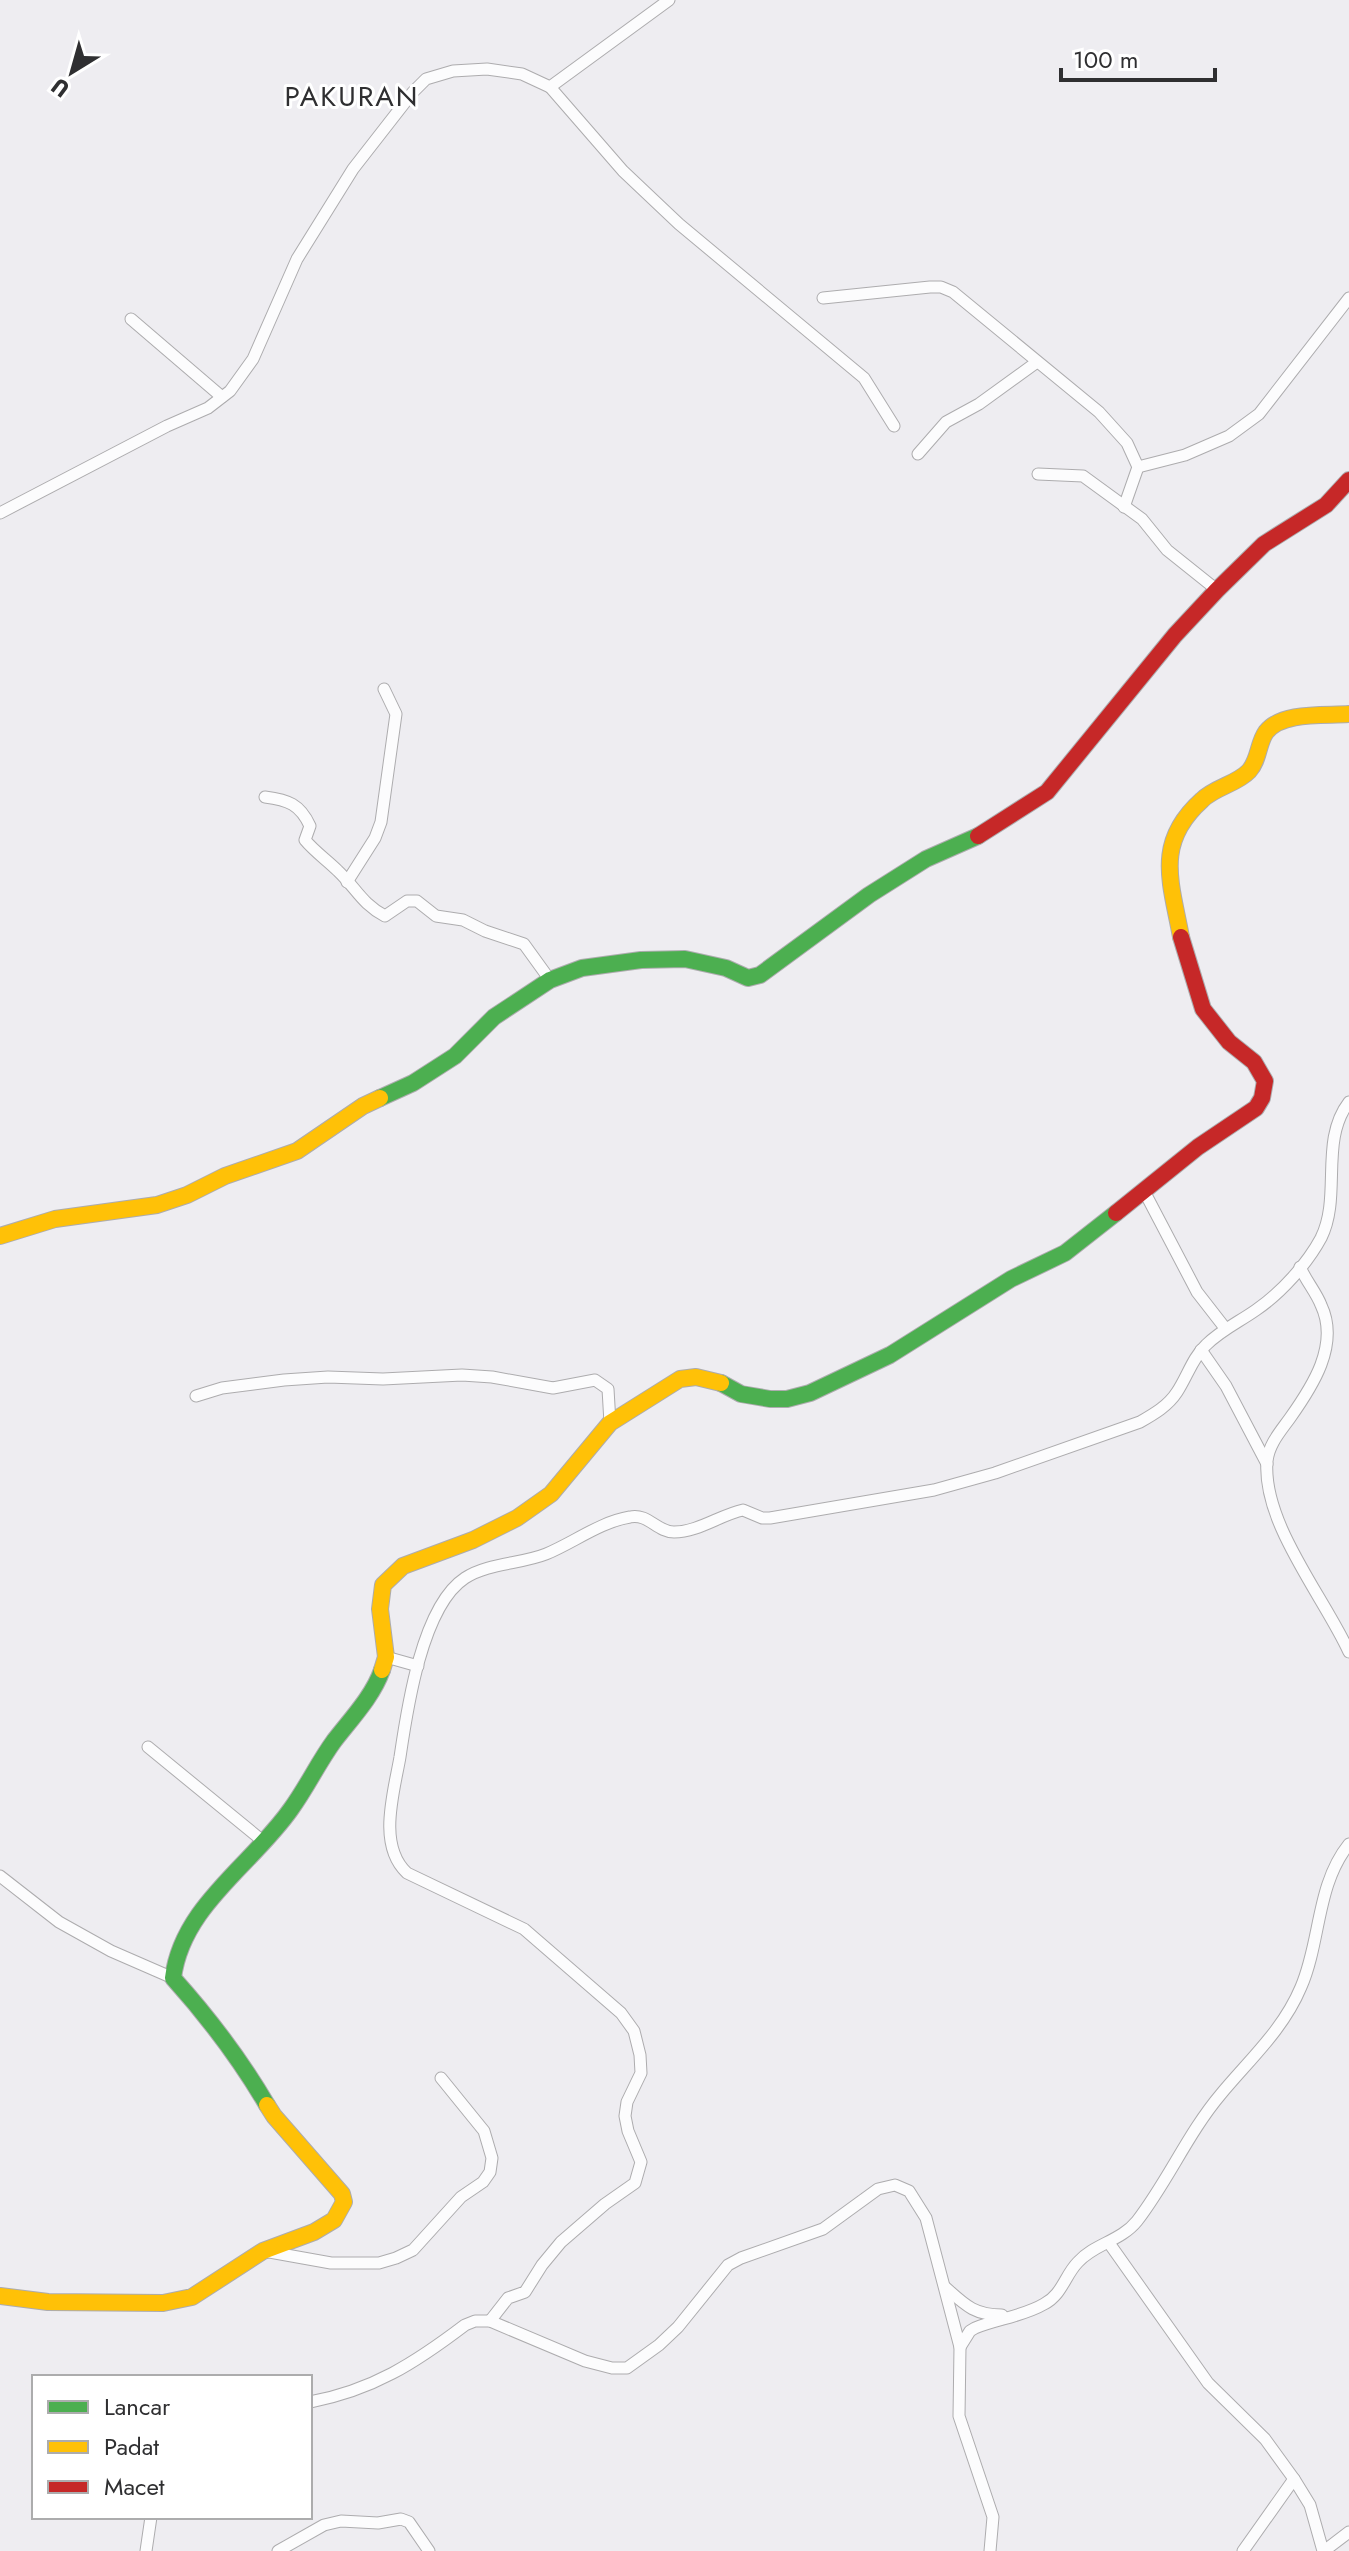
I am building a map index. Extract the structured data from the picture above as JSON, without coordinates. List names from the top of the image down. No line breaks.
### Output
{"districts":["PAKURAN"],"legend":["Lancar","Padat","Macet"],"scale_bar":"100 m","north":"bottom left"}
